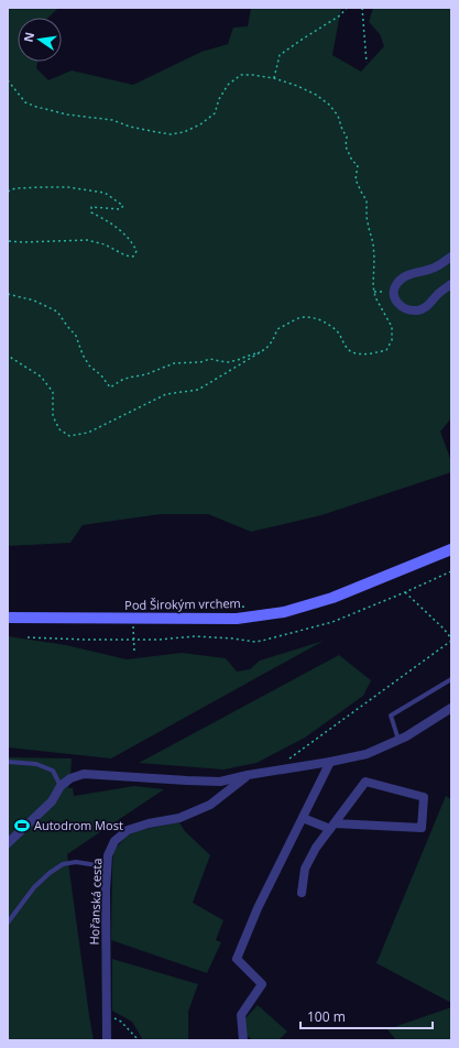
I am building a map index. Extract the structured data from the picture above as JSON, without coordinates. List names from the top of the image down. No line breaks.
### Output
{"streets":{"street":["Pod Širokým vrchem","Hořanská cesta"]},"places":{"sports":["Autodrom Most"]},"scale_bar":"100 m","north":"left"}
